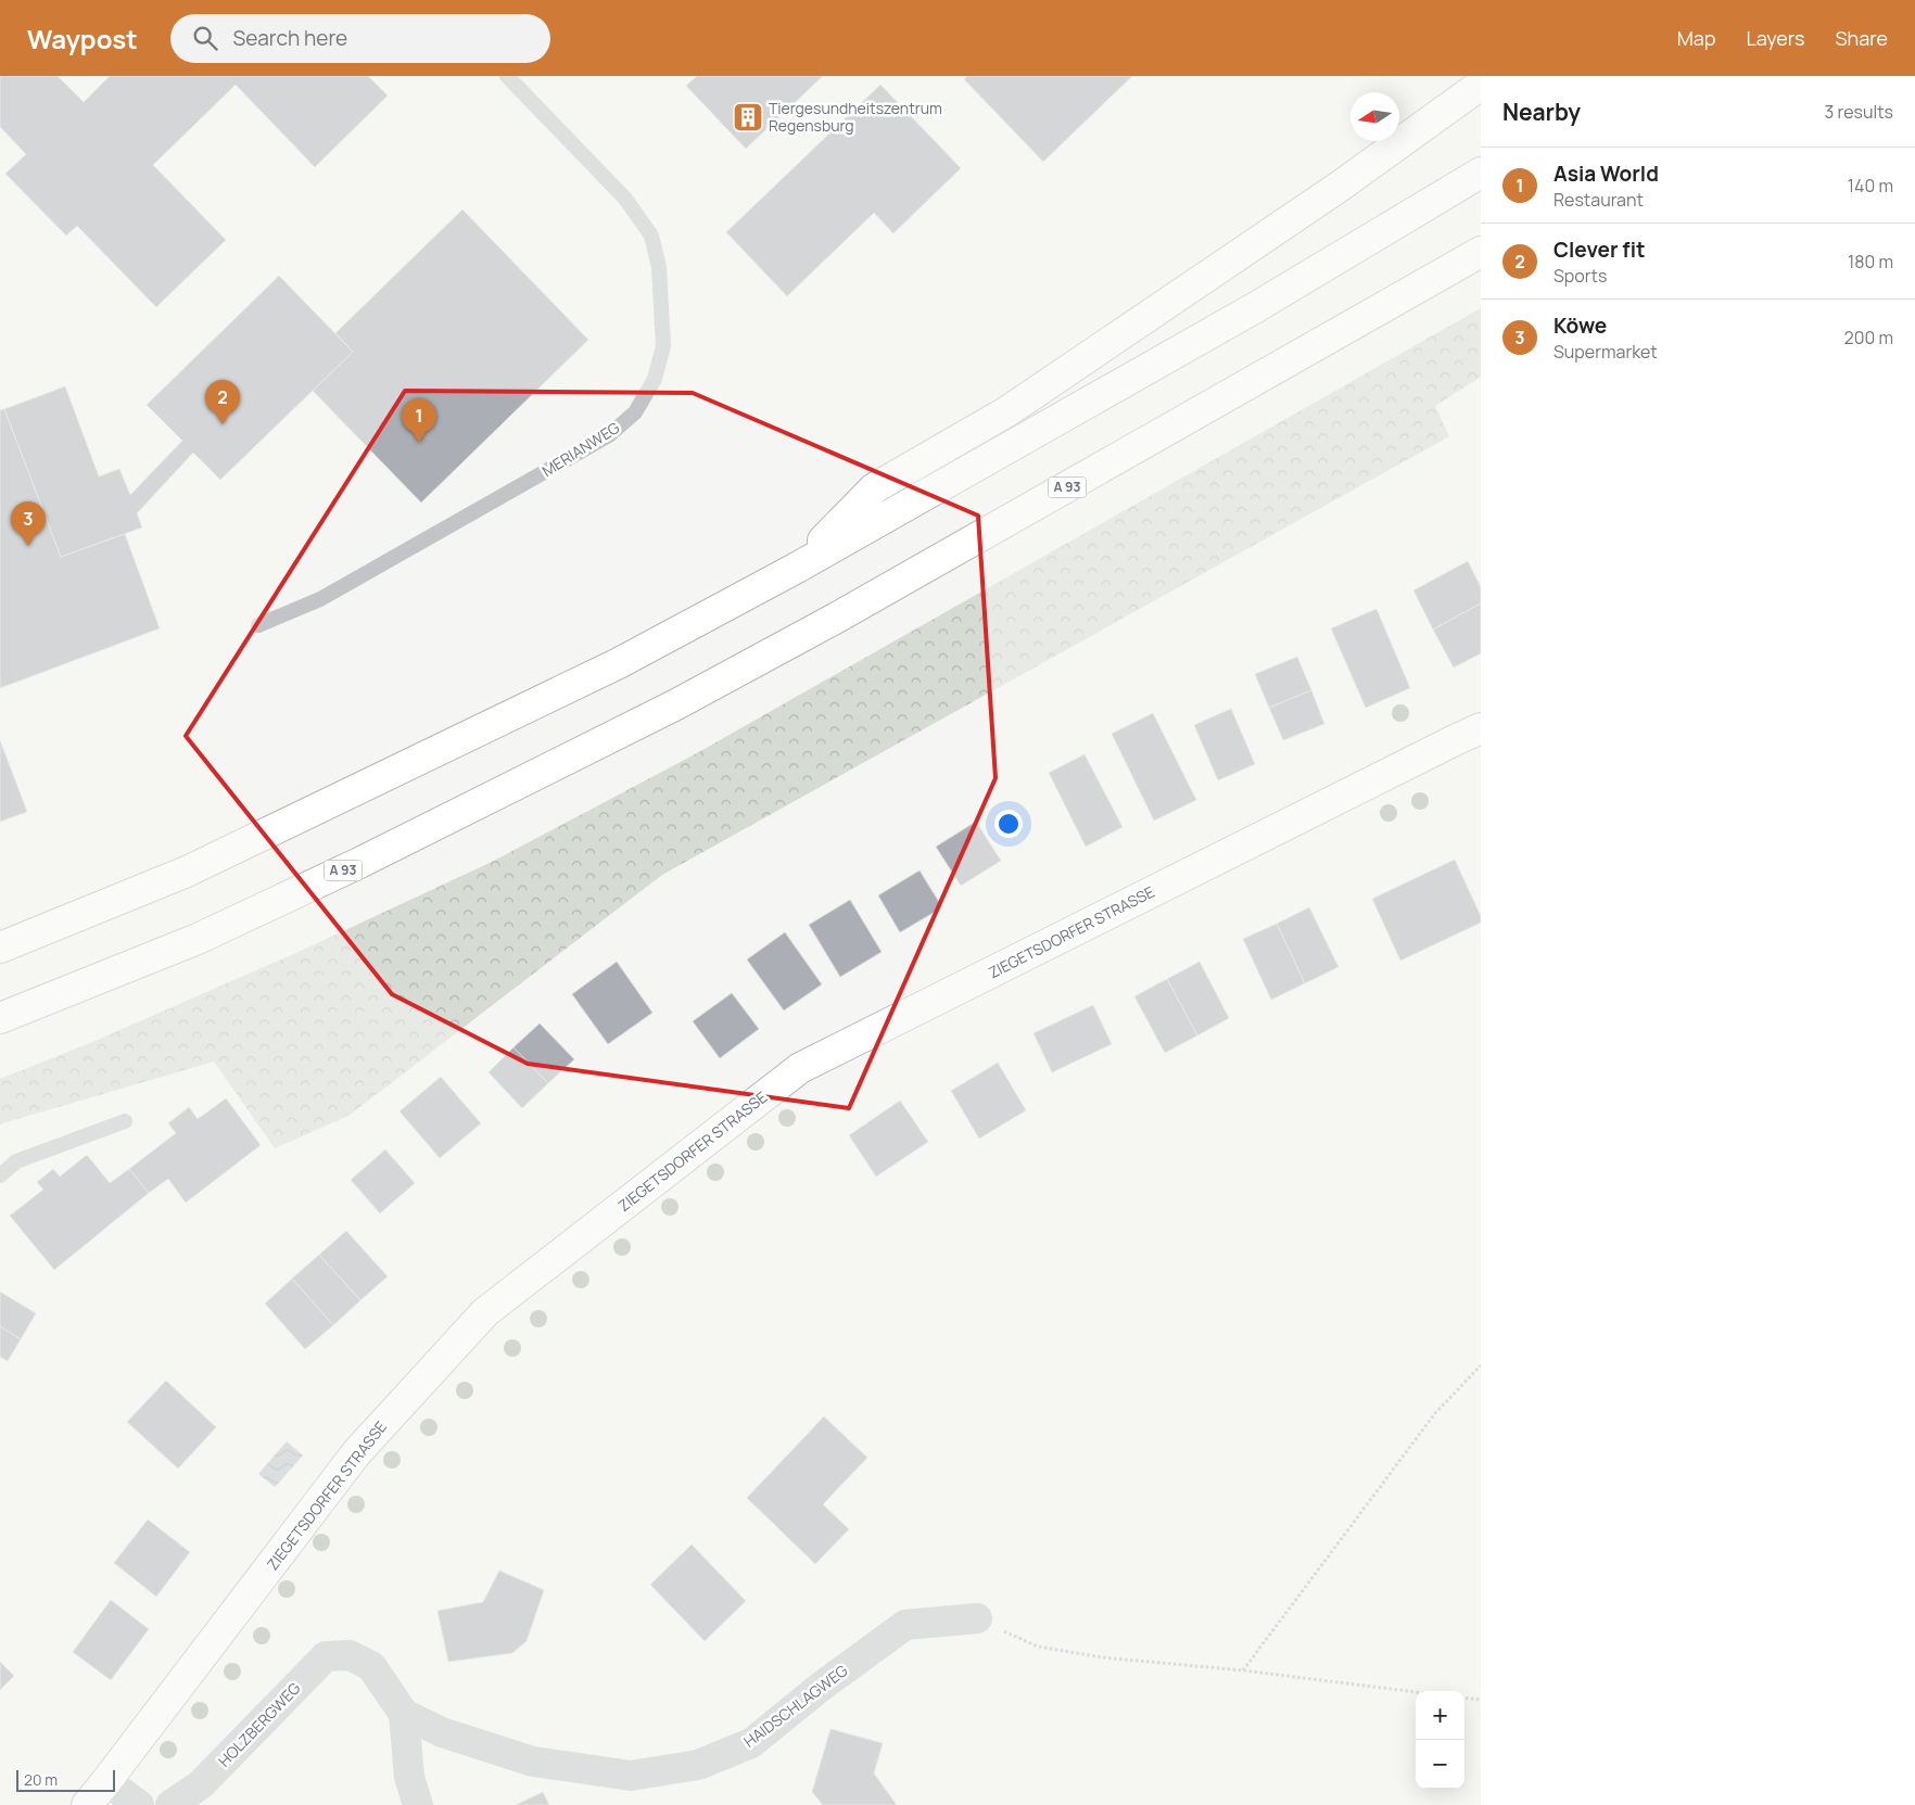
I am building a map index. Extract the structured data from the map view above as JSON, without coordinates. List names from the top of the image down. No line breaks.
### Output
{"streets":{"main road":["A 93","ZIEGETSDORFER STRASSE"],"street":["HAIDSCHLAGWEG","HOLZBERGWEG"],"lane":["MERIANWEG"]},"crossings":[["HAIDSCHLAGWEG","HOLZBERGWEG"]],"places":{"building":["Tiergesundheitszentrum Regensburg"]},"scale_bar":"20 m","north":"left","page":{"header":"Waypost","search":"Search here","nav":["Map","Layers","Share"],"heading":["Nearby","3 results"],"list":[{"mark":"1","name":"Asia World","note":"Restaurant","value":"140 m"},{"mark":"2","name":"Clever fit","note":"Sports","value":"180 m"},{"mark":"3","name":"Köwe","note":"Supermarket","value":"200 m"}],"pins":["2","1","3"],"map_buttons":["+","−"],"scale":"20 m"}}
